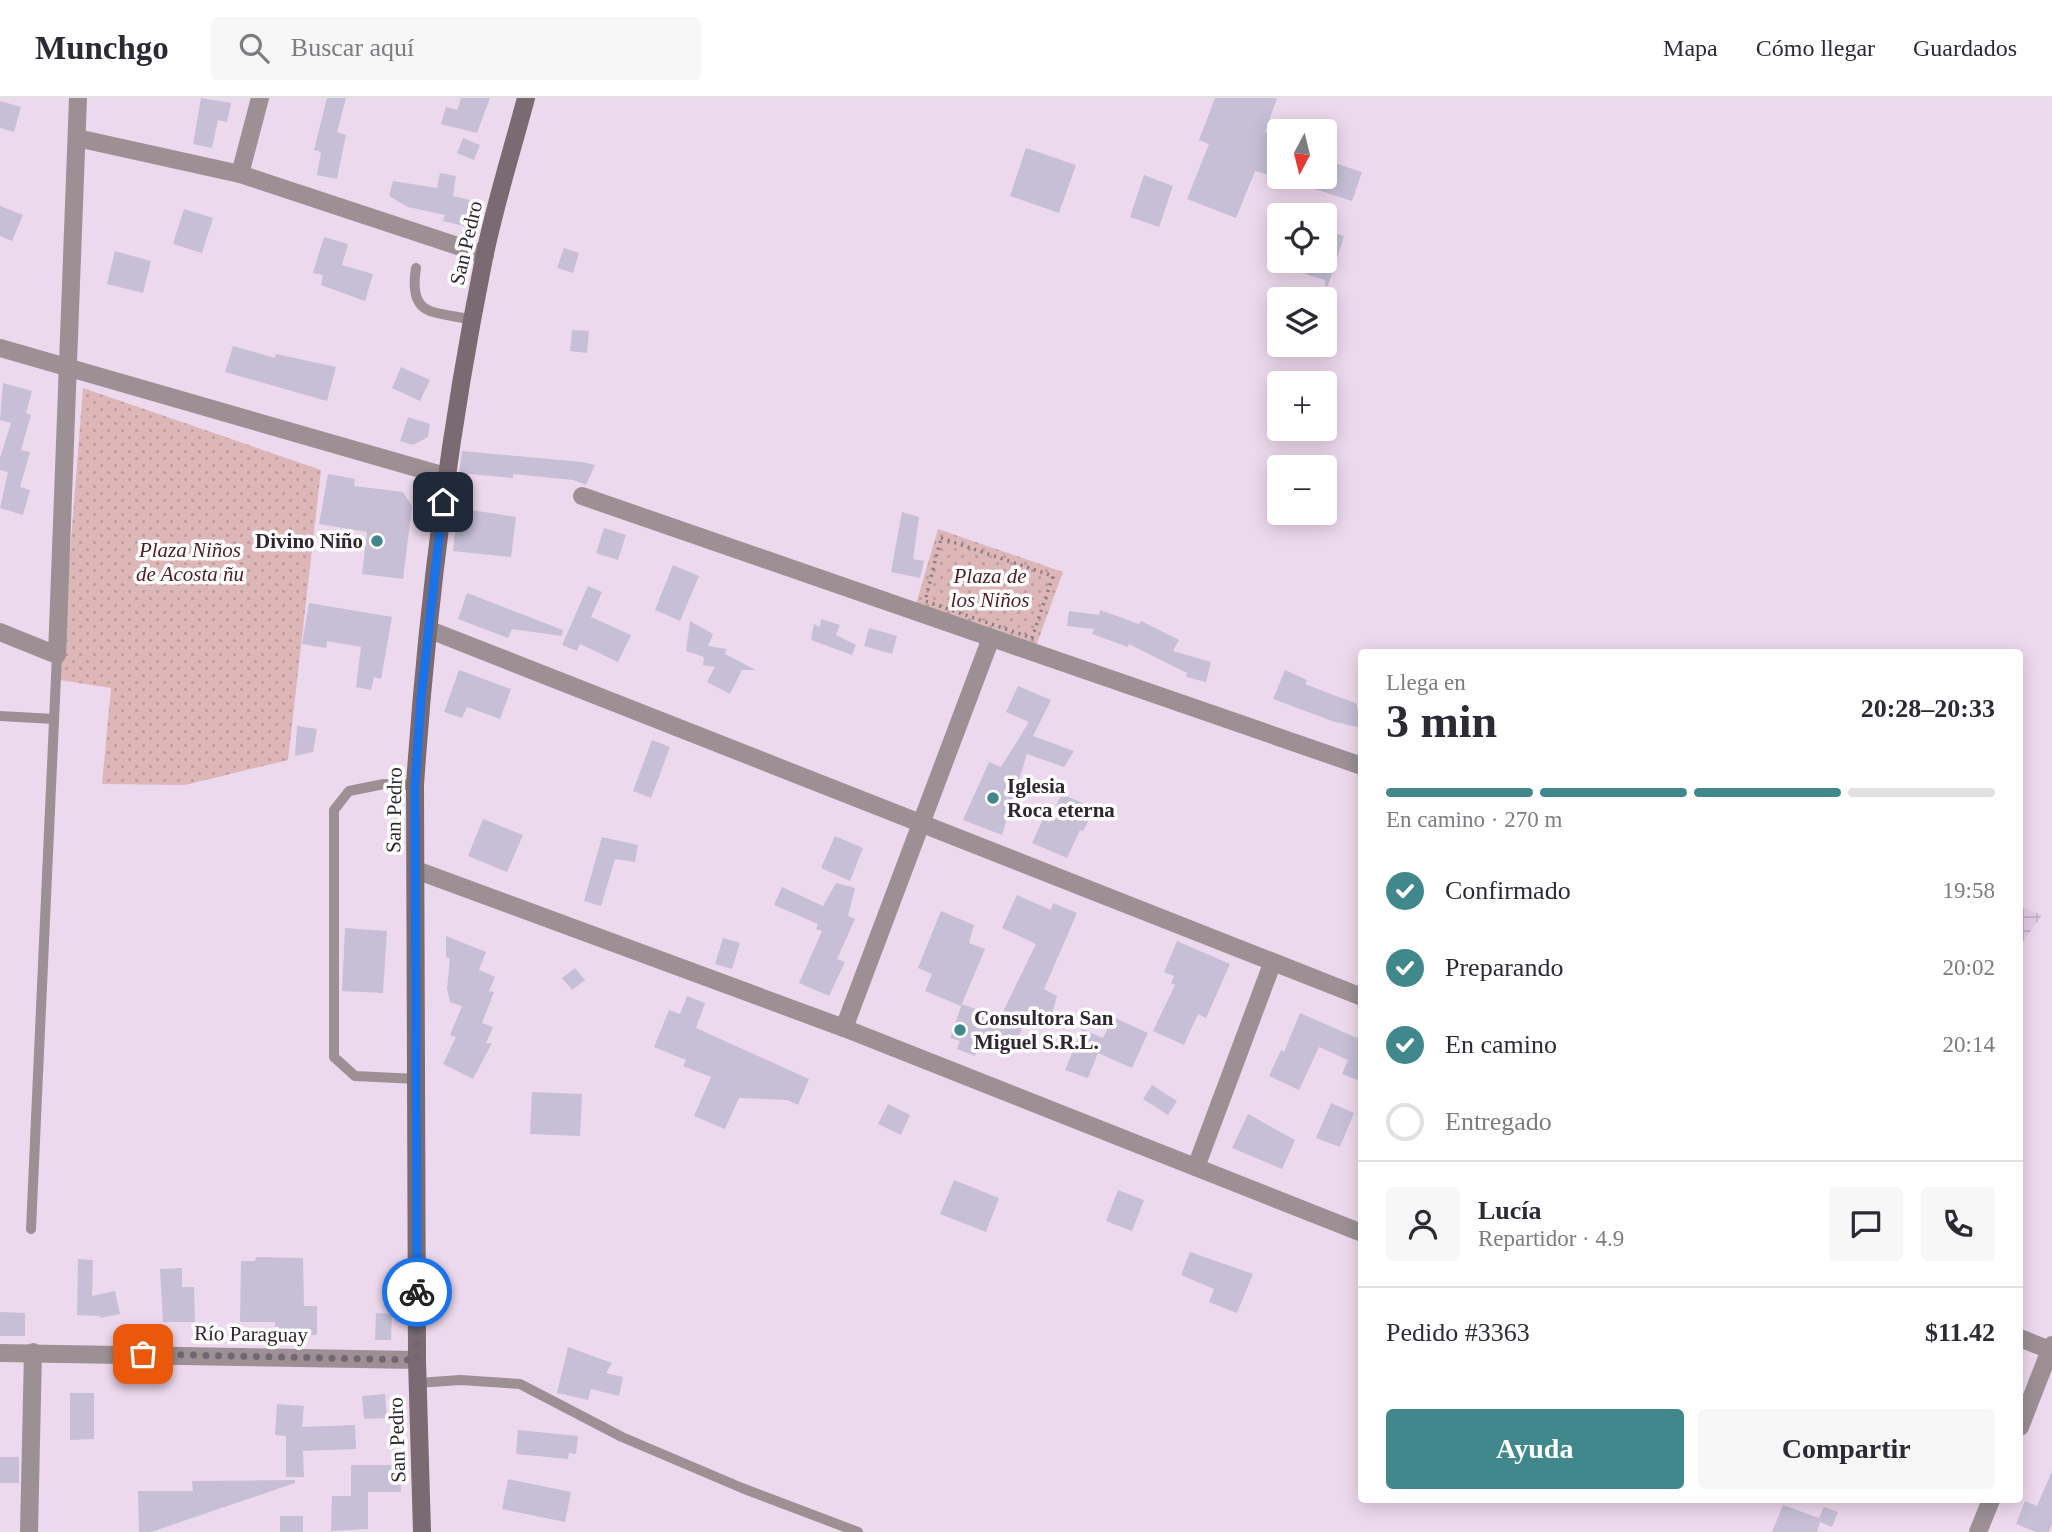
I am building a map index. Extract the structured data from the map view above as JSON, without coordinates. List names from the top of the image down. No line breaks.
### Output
{"streets":{"main road":["San Pedro"],"street":["Río Paraguay"]},"crossings":[["San Pedro","Río Paraguay"]],"parks":["Plaza Niños de Acosta ñu","Plaza de los Niños"],"places":["Divino Niño","Iglesia Roca eterna","Consultora San Miguel S.R.L."],"north":"bottom","page":{"header":"Munchgo","search":"Buscar aquí","nav":["Mapa","Cómo llegar","Guardados"],"map_buttons":["+","−"],"heading":["3 min","Llega en","20:28–20:33"],"panel":["Lucía","Repartidor · 4.9","Pedido #3363","$11.42"],"bar":"En camino · 270 m","list":[["Confirmado","19:58"],["Preparando","20:02"],["En camino","20:14"],"Entregado"],"buttons":["Ayuda","Compartir"]}}
